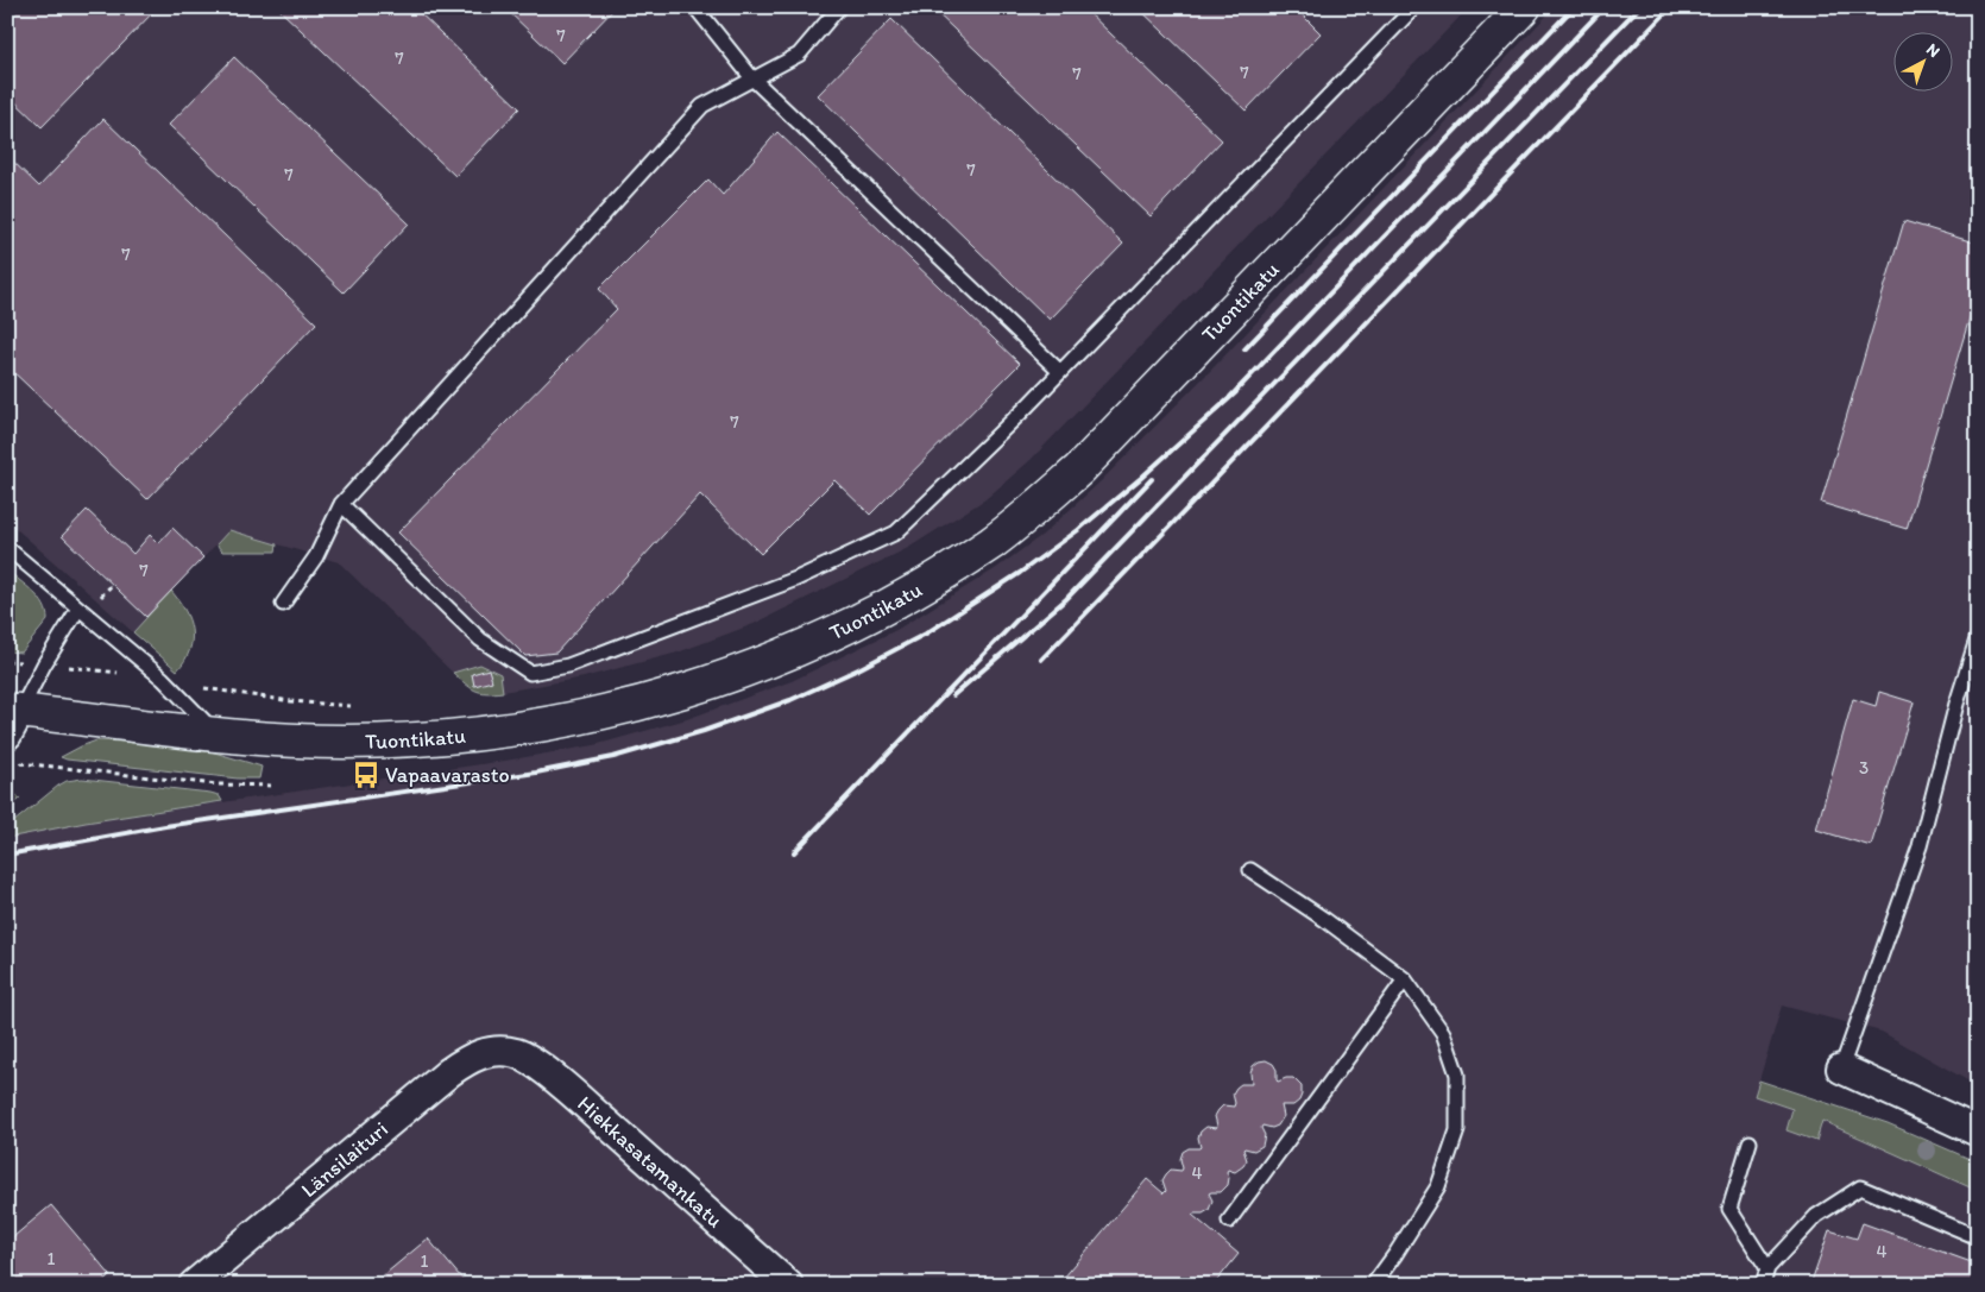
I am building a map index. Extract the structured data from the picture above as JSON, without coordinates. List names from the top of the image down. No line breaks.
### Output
{"streets":{"street":["Tuontikatu","Länsilaituri","Hiekkasatamankatu"]},"crossings":[["Länsilaituri","Hiekkasatamankatu"]],"places":{"bus stop":["Vapaavarasto"]},"house_numbers":["7","7","7","7","7","7","7","7","7","3","4","4","1","1"],"north":"top right"}
